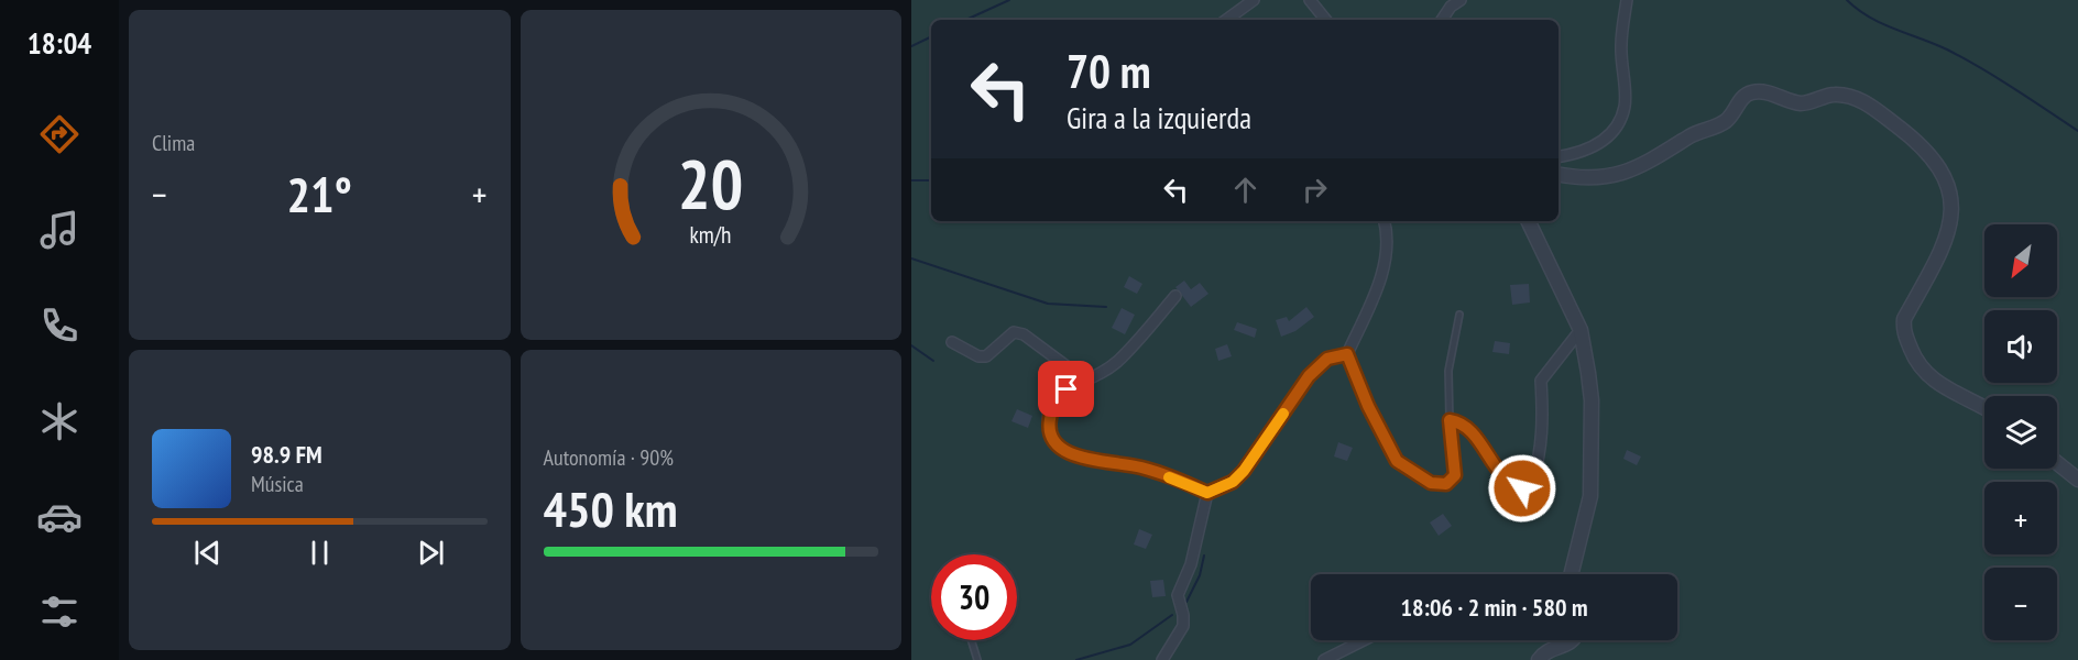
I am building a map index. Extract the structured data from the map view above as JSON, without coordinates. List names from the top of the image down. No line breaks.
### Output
{"north":"bottom left","page":{"tabs":"18:04","tile":["Clima",["Autonomía · 90%","450 km"]],"turn":["70 m","Gira a la izquierda"],"heat":["−","21°","+"],"map_buttons":["+","−"],"song":["98.9 FM","Música"],"limit":"30","trip":"18:06 · 2 min · 580 m","gauge":["20","km/h"]}}
